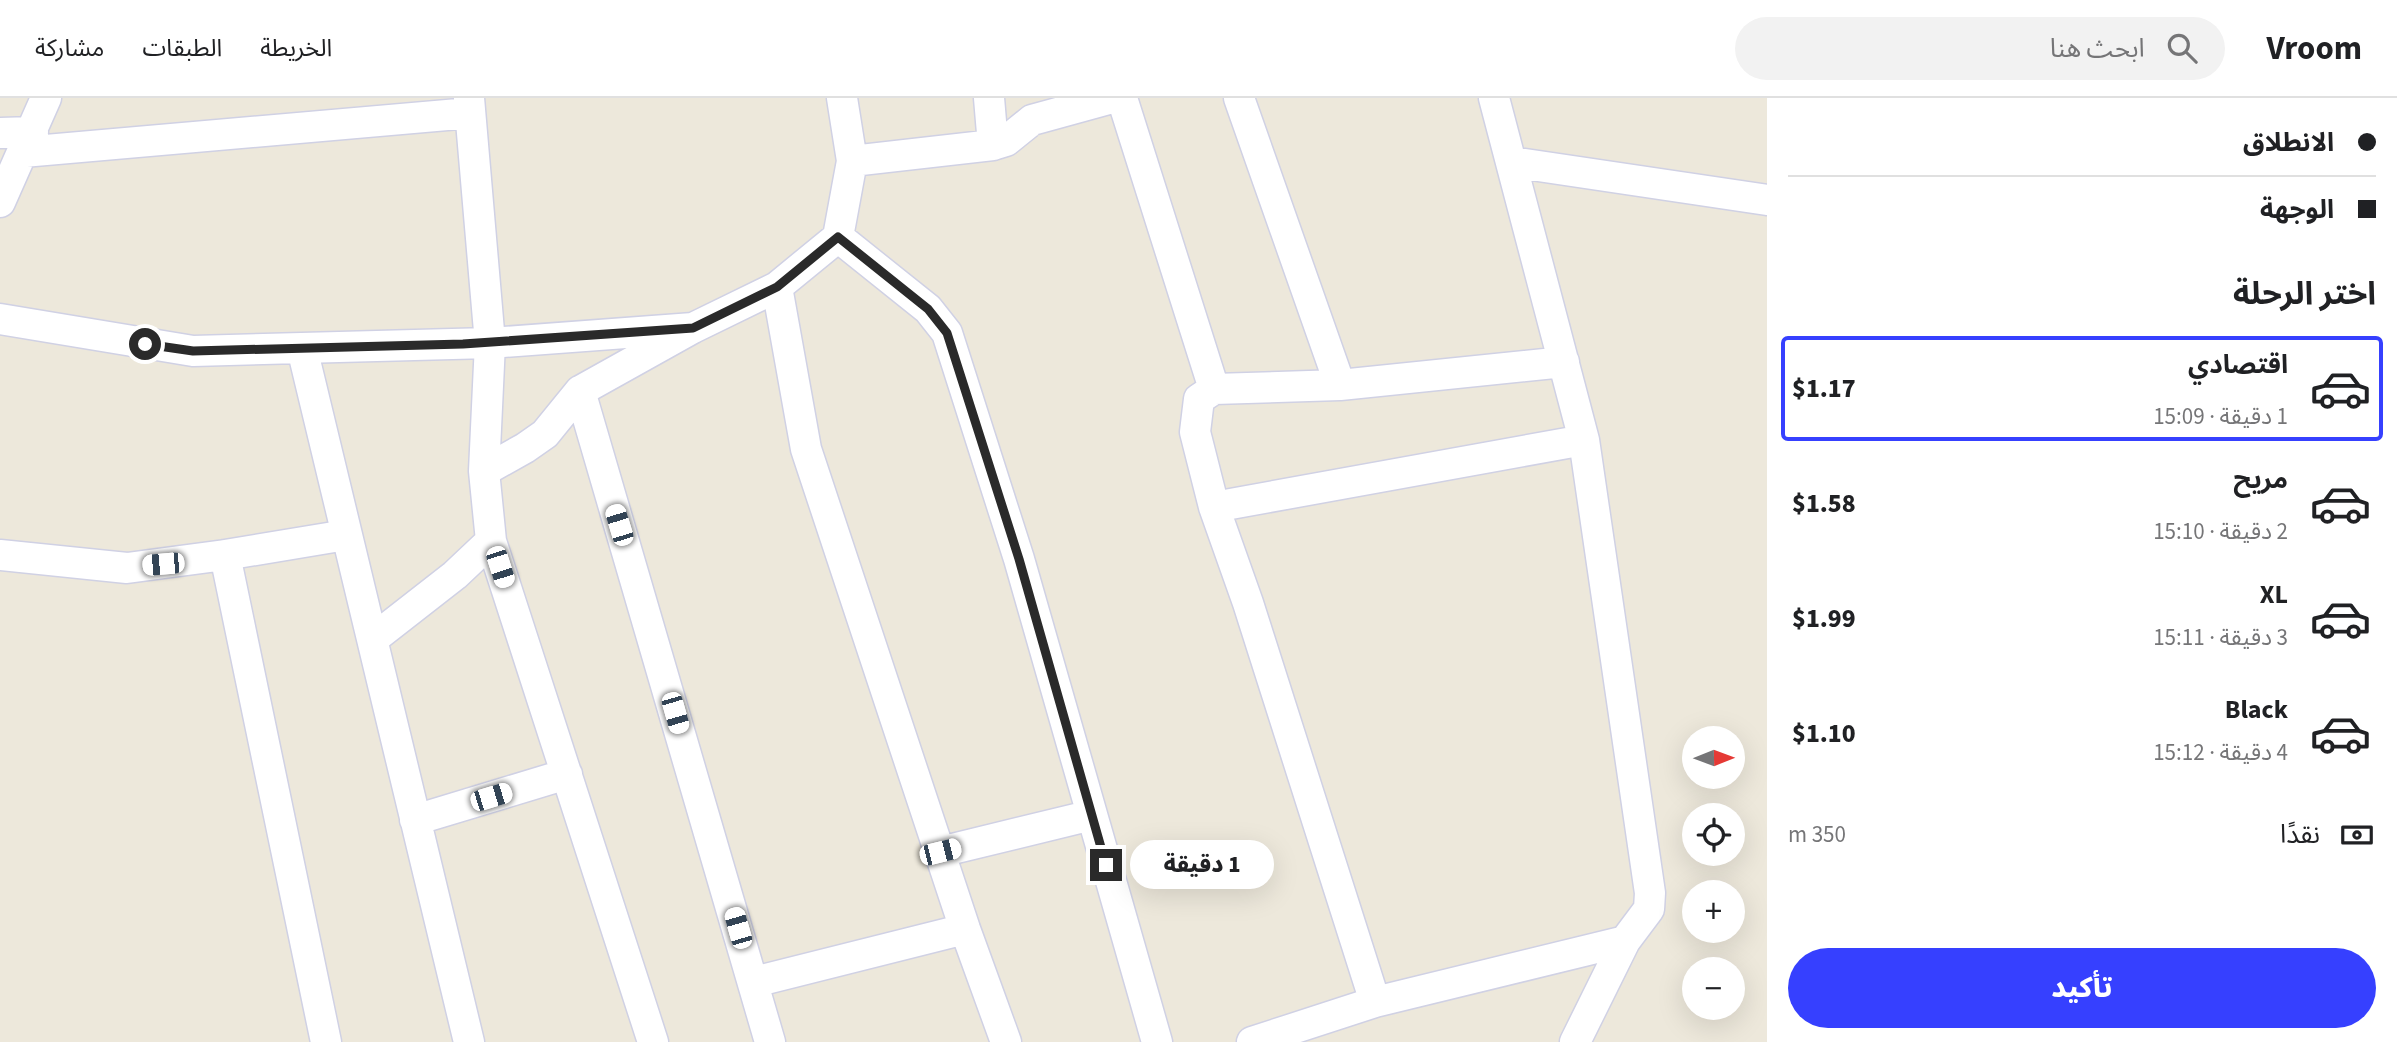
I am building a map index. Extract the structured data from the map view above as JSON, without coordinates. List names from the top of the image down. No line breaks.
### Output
{"north":"right","page":{"header":"Vroom","search":"ابحث هنا","nav":["الخريطة","الطبقات","مشاركة"],"banner":["الانطلاق","الوجهة"],"heading":"اختر الرحلة","list":[{"name":"اقتصادي","note":"1 دقيقة · 15:09","value":"$1.17"},{"name":"مريح","note":"2 دقيقة · 15:10","value":"$1.58"},{"name":"XL","note":"3 دقيقة · 15:11","value":"$1.99"},{"name":"Black","note":"4 دقيقة · 15:12","value":"$1.10"}],"map_buttons":["+","−"],"pay":["نقدًا","350 m"],"bubble":"1 دقيقة","buttons":"تأكيد"}}
